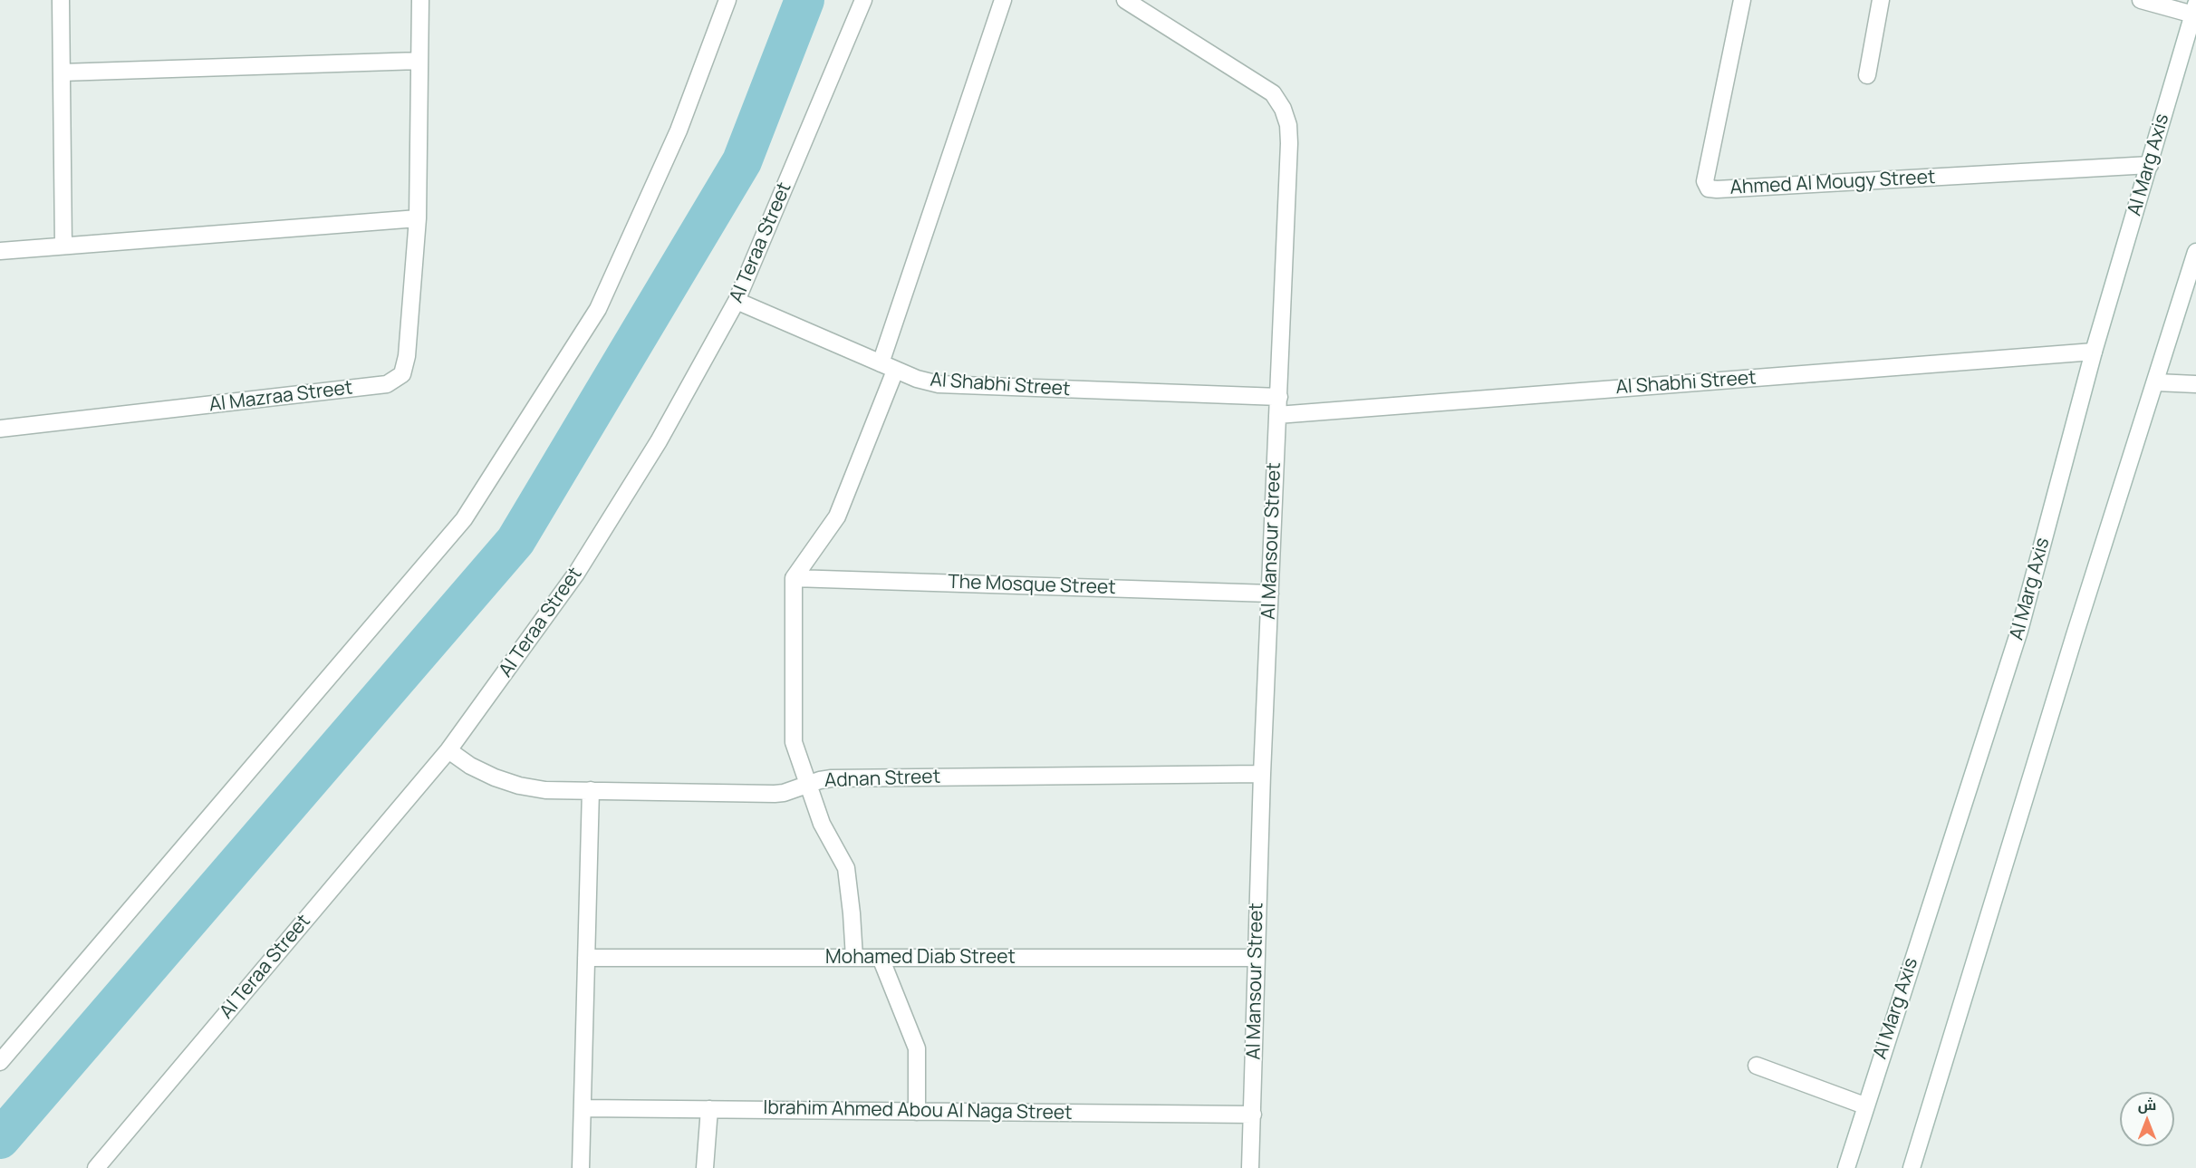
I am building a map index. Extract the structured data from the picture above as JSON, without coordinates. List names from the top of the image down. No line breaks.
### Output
{"streets":{"street":["Al Marg Axis","Ahmed Al Mougy Street","Al Teraa Street","Al Shabhi Street","Al Mazraa Street","Al Mansour Street","The Mosque Street","Adnan Street","Mohamed Diab Street","Ibrahim Ahmed Abou Al Naga Street"]},"crossings":[["Al Marg Axis","Ahmed Al Mougy Street"],["Al Marg Axis","Al Shabhi Street"],["Al Teraa Street","Al Shabhi Street"],["Al Teraa Street","Adnan Street"],["Al Shabhi Street","Al Mansour Street"],["Al Mansour Street","The Mosque Street"],["Al Mansour Street","Adnan Street"],["Al Mansour Street","Mohamed Diab Street"],["Al Mansour Street","Ibrahim Ahmed Abou Al Naga Street"]],"north":"top"}
